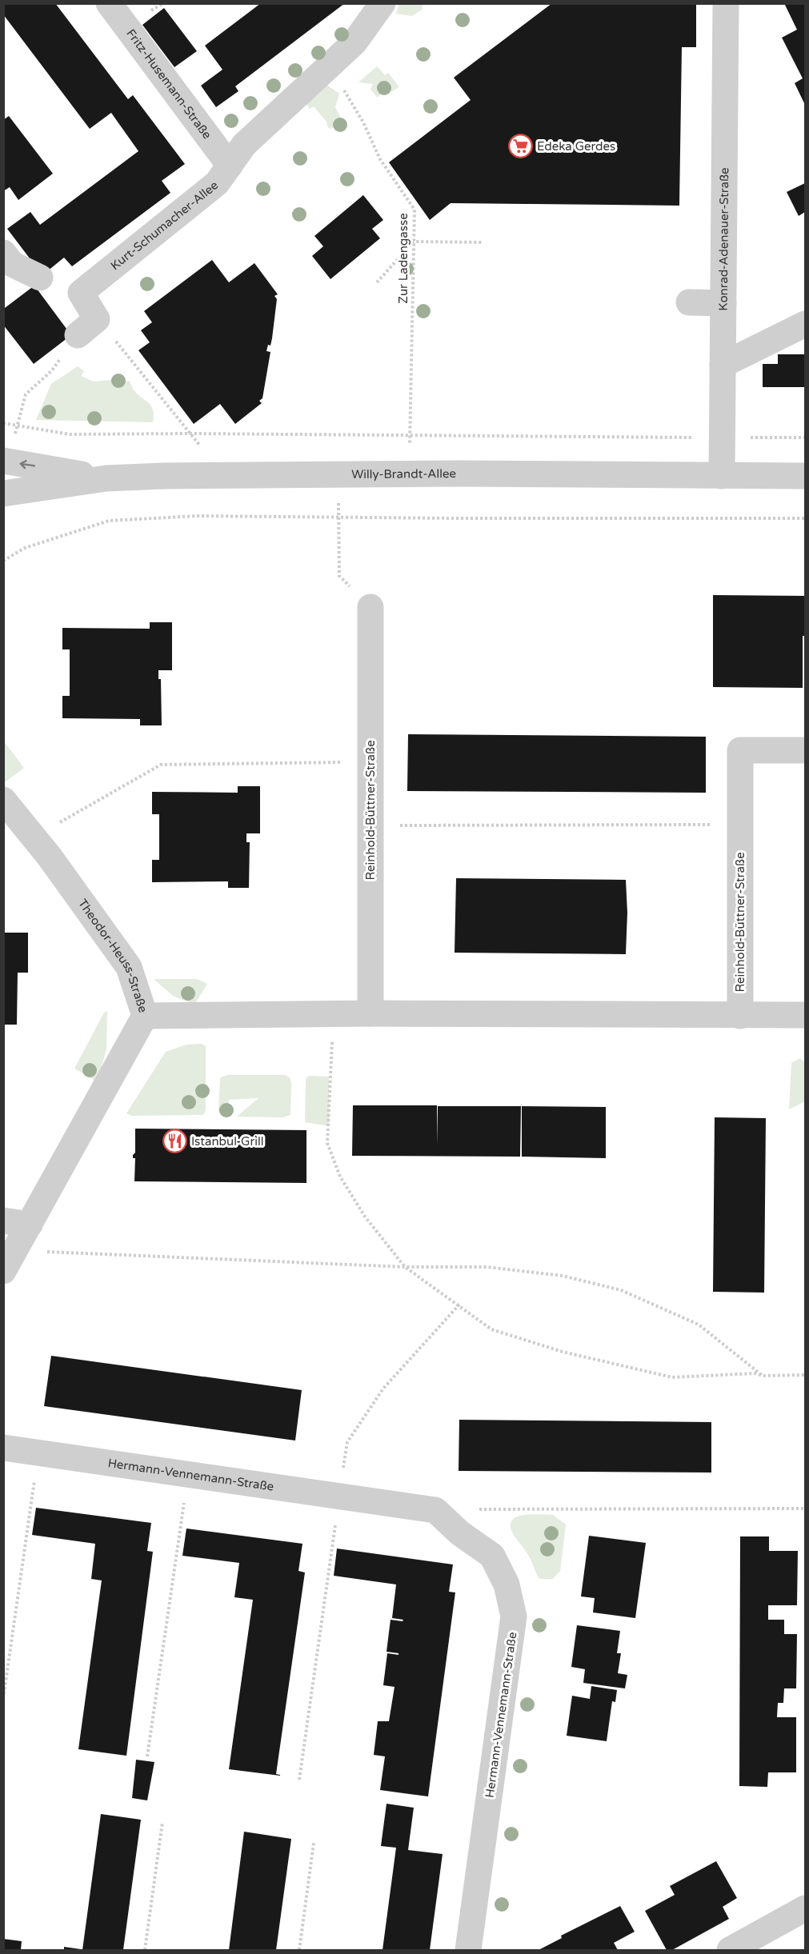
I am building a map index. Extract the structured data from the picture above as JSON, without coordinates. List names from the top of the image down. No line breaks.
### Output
{"streets":{"street":["Fritz-Husemann-Straße","Kurt-Schumacher-Allee","Konrad-Adenauer-Straße","Willy-Brandt-Allee","Reinhold-Büttner-Straße","Theodor-Heuss-Straße","Hermann-Vennemann-Straße"],"path":["Zur Ladengasse"]},"crossings":[["Fritz-Husemann-Straße","Kurt-Schumacher-Allee"],["Kurt-Schumacher-Allee","Zur Ladengasse"],["Konrad-Adenauer-Straße","Willy-Brandt-Allee"],["Zur Ladengasse","Willy-Brandt-Allee"]],"places":{"supermarket":["Edeka Gerdes"],"restaurant":["Istanbul-Grill"]}}
